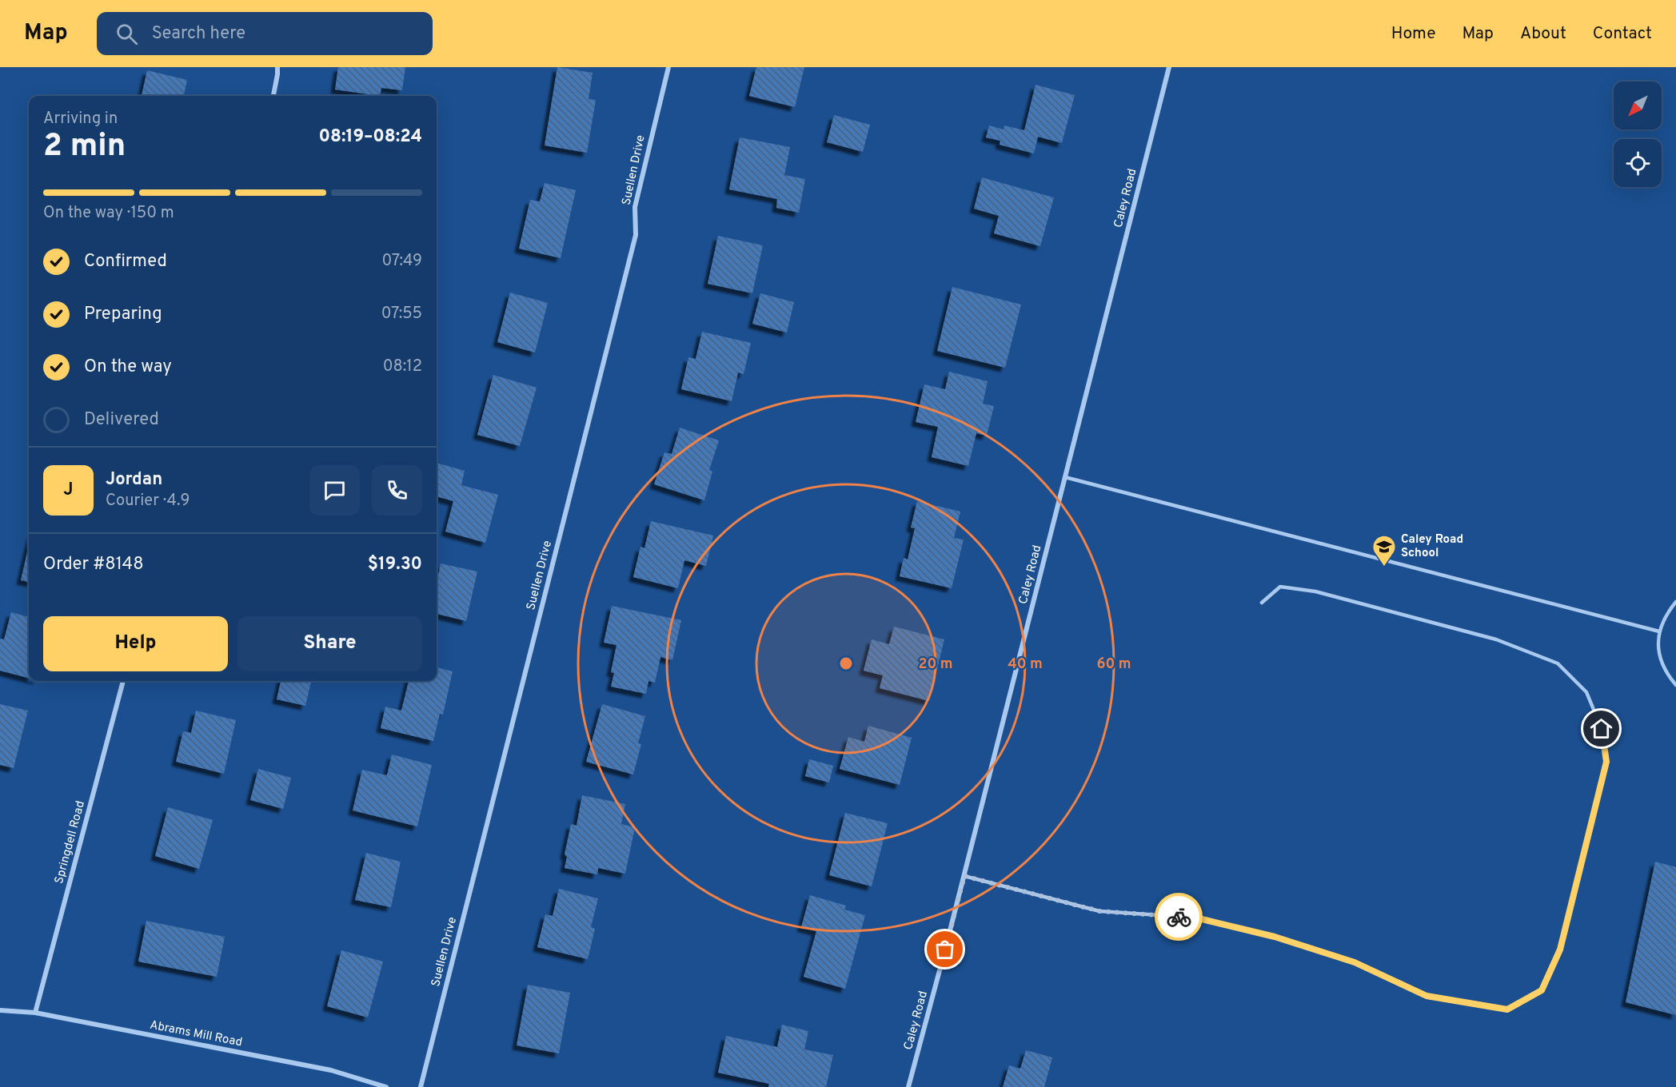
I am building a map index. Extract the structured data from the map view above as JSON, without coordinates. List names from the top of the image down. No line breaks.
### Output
{"streets":{"street":["Suellen Drive","Caley Road","Springdell Road","Abrams Mill Road"]},"crossings":[["Springdell Road","Abrams Mill Road"]],"places":{"school or university":["Caley Road School"]},"north":"bottom left","page":{"header":"Map","search":"Search here","nav":["Home","Map","About","Contact"],"heading":["2 min","Arriving in","08:19–08:24"],"panel":["Jordan","Courier · 4.9","Order #8148","$19.30"],"bar":"On the way · 150 m","list":[["Confirmed","07:49"],["Preparing","07:55"],["On the way","08:12"],"Delivered"],"round":"J","buttons":["Help","Share"]},"rings":["20 m","40 m","60 m"]}
